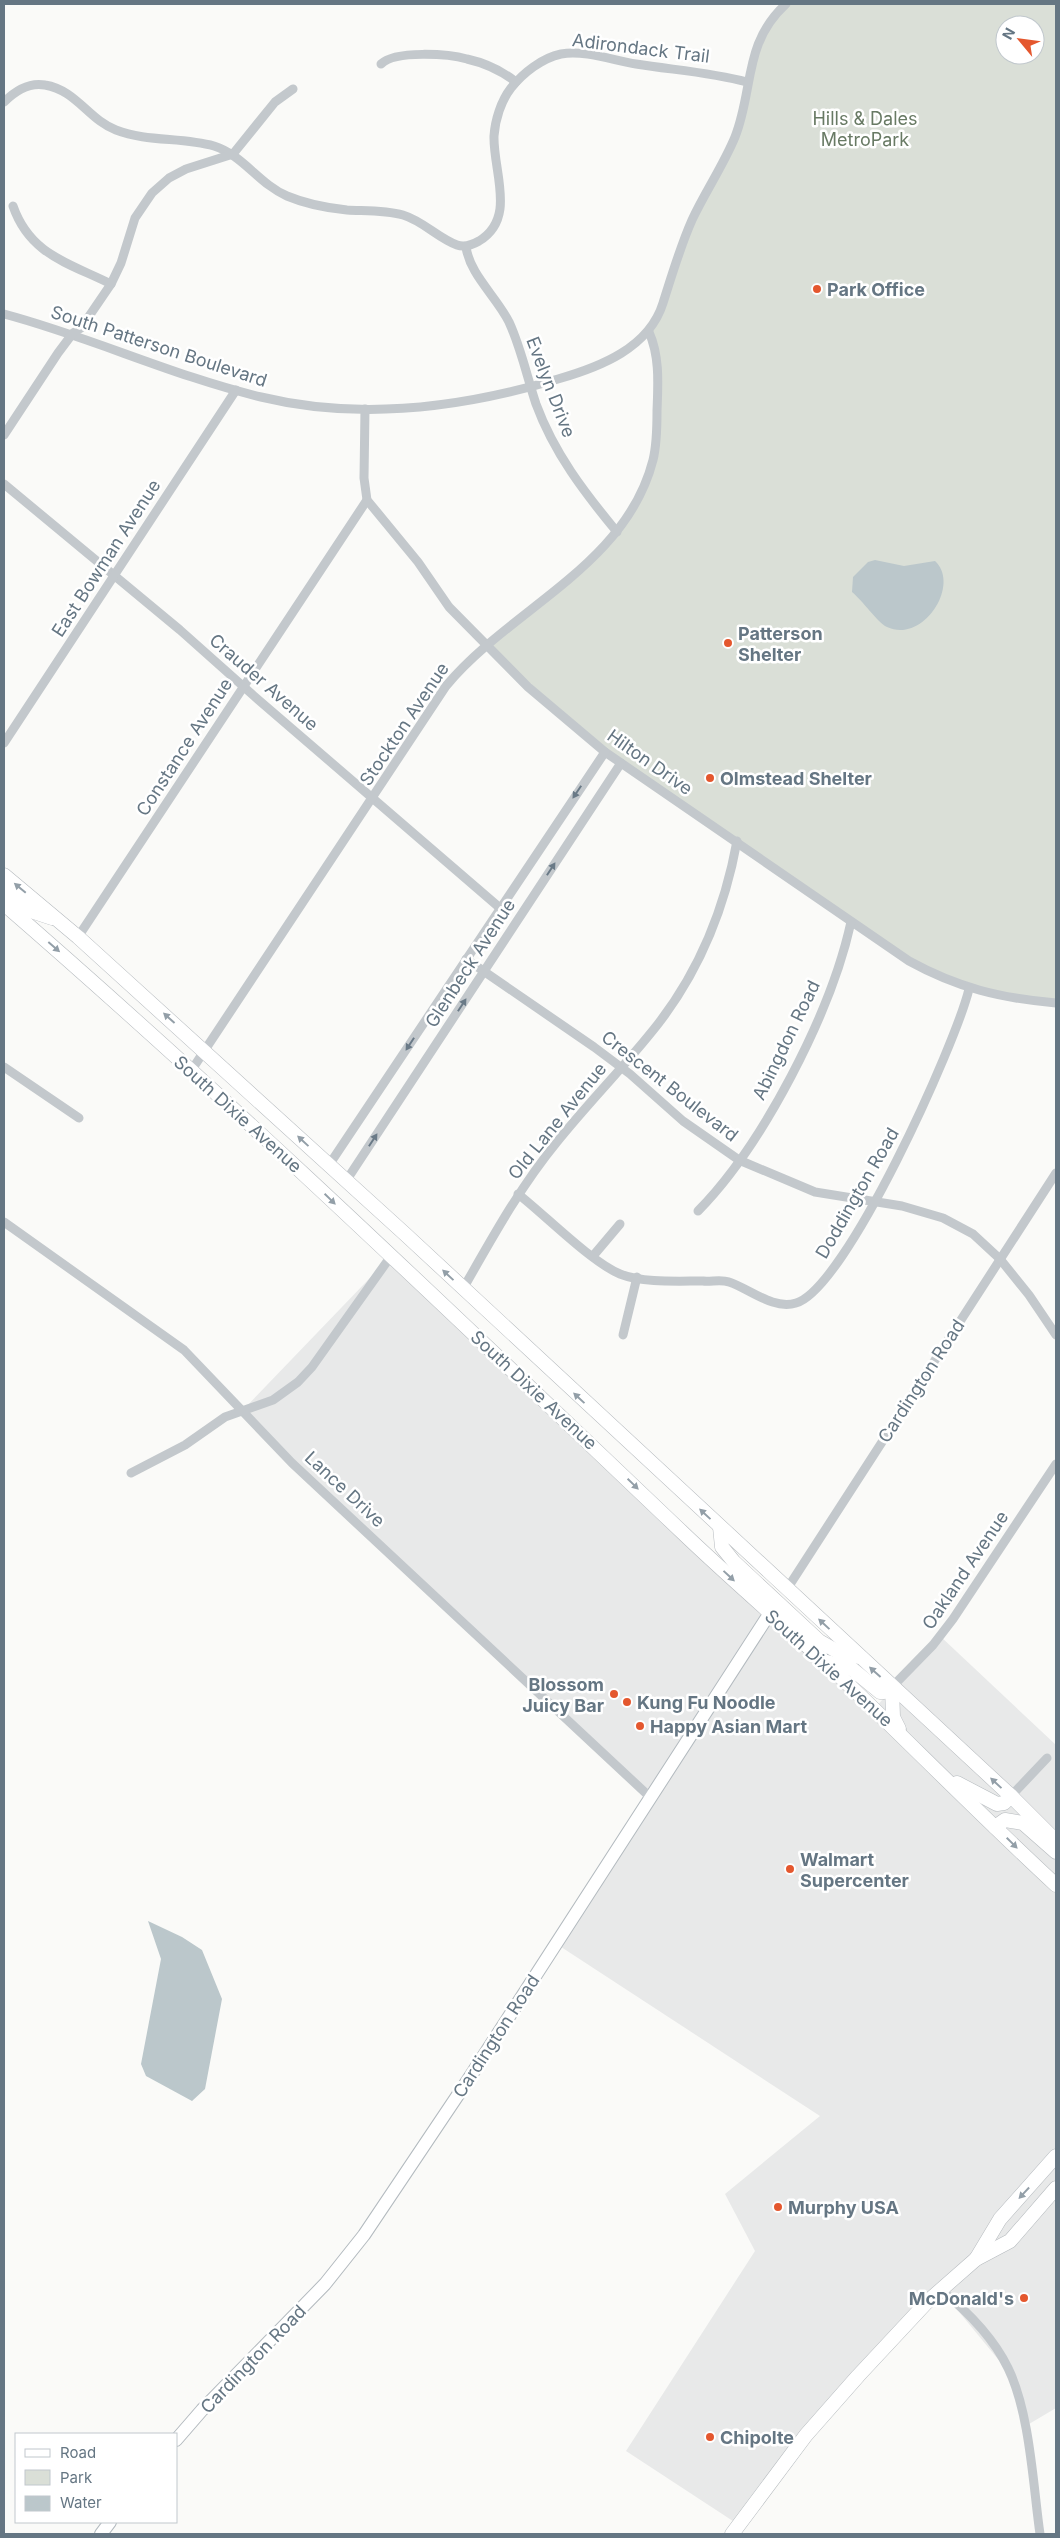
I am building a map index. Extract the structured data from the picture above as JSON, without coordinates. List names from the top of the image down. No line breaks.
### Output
{"streets":{"main road":["South Dixie Avenue"],"street":["Adirondack Trail","South Patterson Boulevard","Evelyn Drive","East Bowman Avenue","Crauder Avenue","Stockton Avenue","Constance Avenue","Hilton Drive","Glenbeck Avenue","Abingdon Road","Crescent Boulevard","Old Lane Avenue","Doddington Road","Cardington Road","Lance Drive","Oakland Avenue"]},"crossings":[["Adirondack Trail","South Patterson Boulevard"],["Adirondack Trail","Evelyn Drive"],["South Patterson Boulevard","Evelyn Drive"],["South Patterson Boulevard","East Bowman Avenue"],["South Patterson Boulevard","Stockton Avenue"],["Evelyn Drive","Stockton Avenue"],["East Bowman Avenue","Crauder Avenue"],["Crauder Avenue","Stockton Avenue"],["Crauder Avenue","Constance Avenue"],["Crauder Avenue","Glenbeck Avenue"],["Stockton Avenue","Hilton Drive"],["Stockton Avenue","South Dixie Avenue"],["Constance Avenue","Hilton Drive"],["Constance Avenue","South Dixie Avenue"],["Hilton Drive","Glenbeck Avenue"],["Hilton Drive","Abingdon Road"],["Hilton Drive","Old Lane Avenue"],["Hilton Drive","Doddington Road"],["Glenbeck Avenue","Crescent Boulevard"],["Glenbeck Avenue","South Dixie Avenue"],["Abingdon Road","Crescent Boulevard"],["Crescent Boulevard","Old Lane Avenue"],["Crescent Boulevard","Doddington Road"],["Crescent Boulevard","Cardington Road"],["South Dixie Avenue","Old Lane Avenue"],["South Dixie Avenue","Cardington Road"],["South Dixie Avenue","Oakland Avenue"],["Old Lane Avenue","Doddington Road"],["Cardington Road","Lance Drive"]],"parks":["Hills & Dales MetroPark"],"places":["Park Office","Patterson Shelter","Olmstead Shelter","Blossom Juicy Bar","Kung Fu Noodle","Happy Asian Mart","Walmart Supercenter","Murphy USA","McDonald's","Chipolte"],"legend":["Road","Park","Water"],"north":"top left"}
